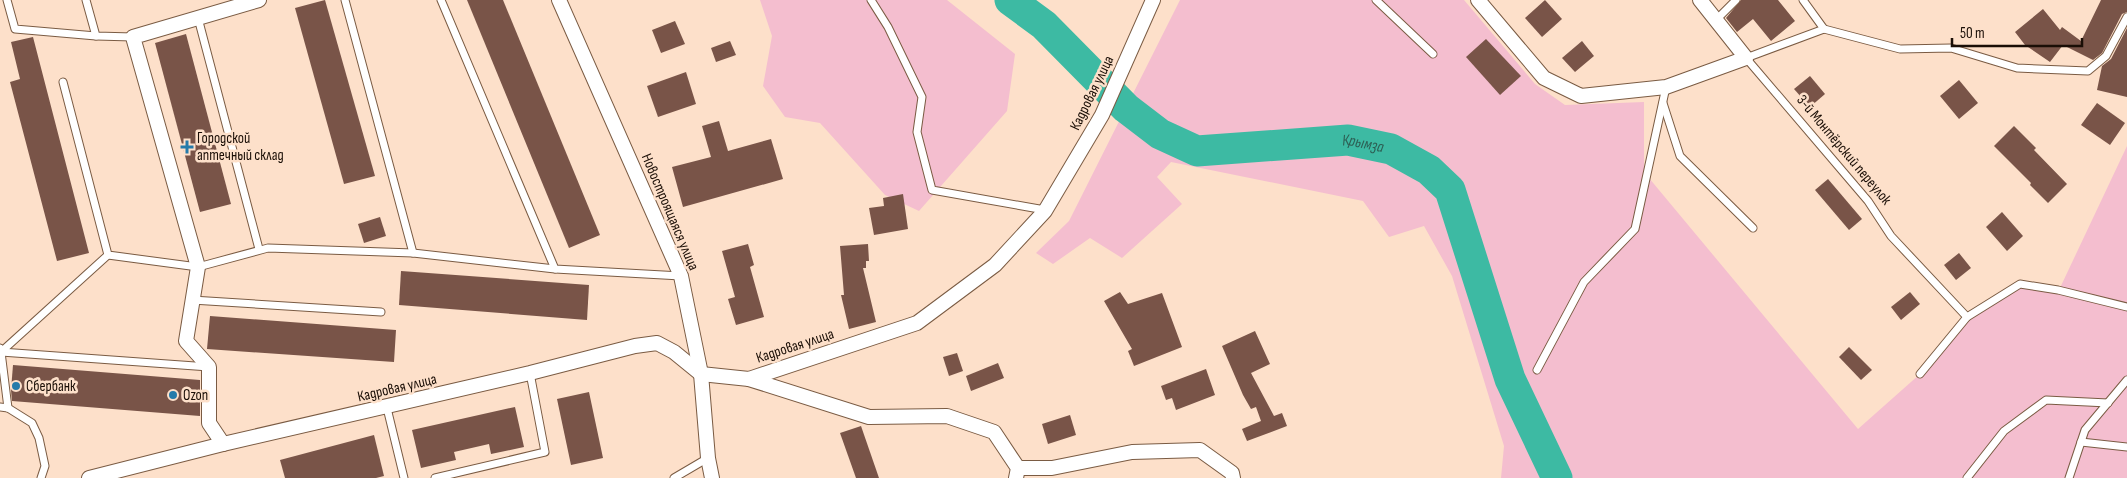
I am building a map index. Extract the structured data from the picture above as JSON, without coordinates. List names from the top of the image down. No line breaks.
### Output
{"streets":{"street":["Кадровая улица","3-й Монтёрский переулок","Новостроящаяся улица"]},"crossings":[["Кадровая улица","Новостроящаяся улица"]],"water":["Крымза"],"places":{"health":["Городской аптечный склад"],"other":["Сбербанк","Ozon"]},"scale_bar":"50 m"}
